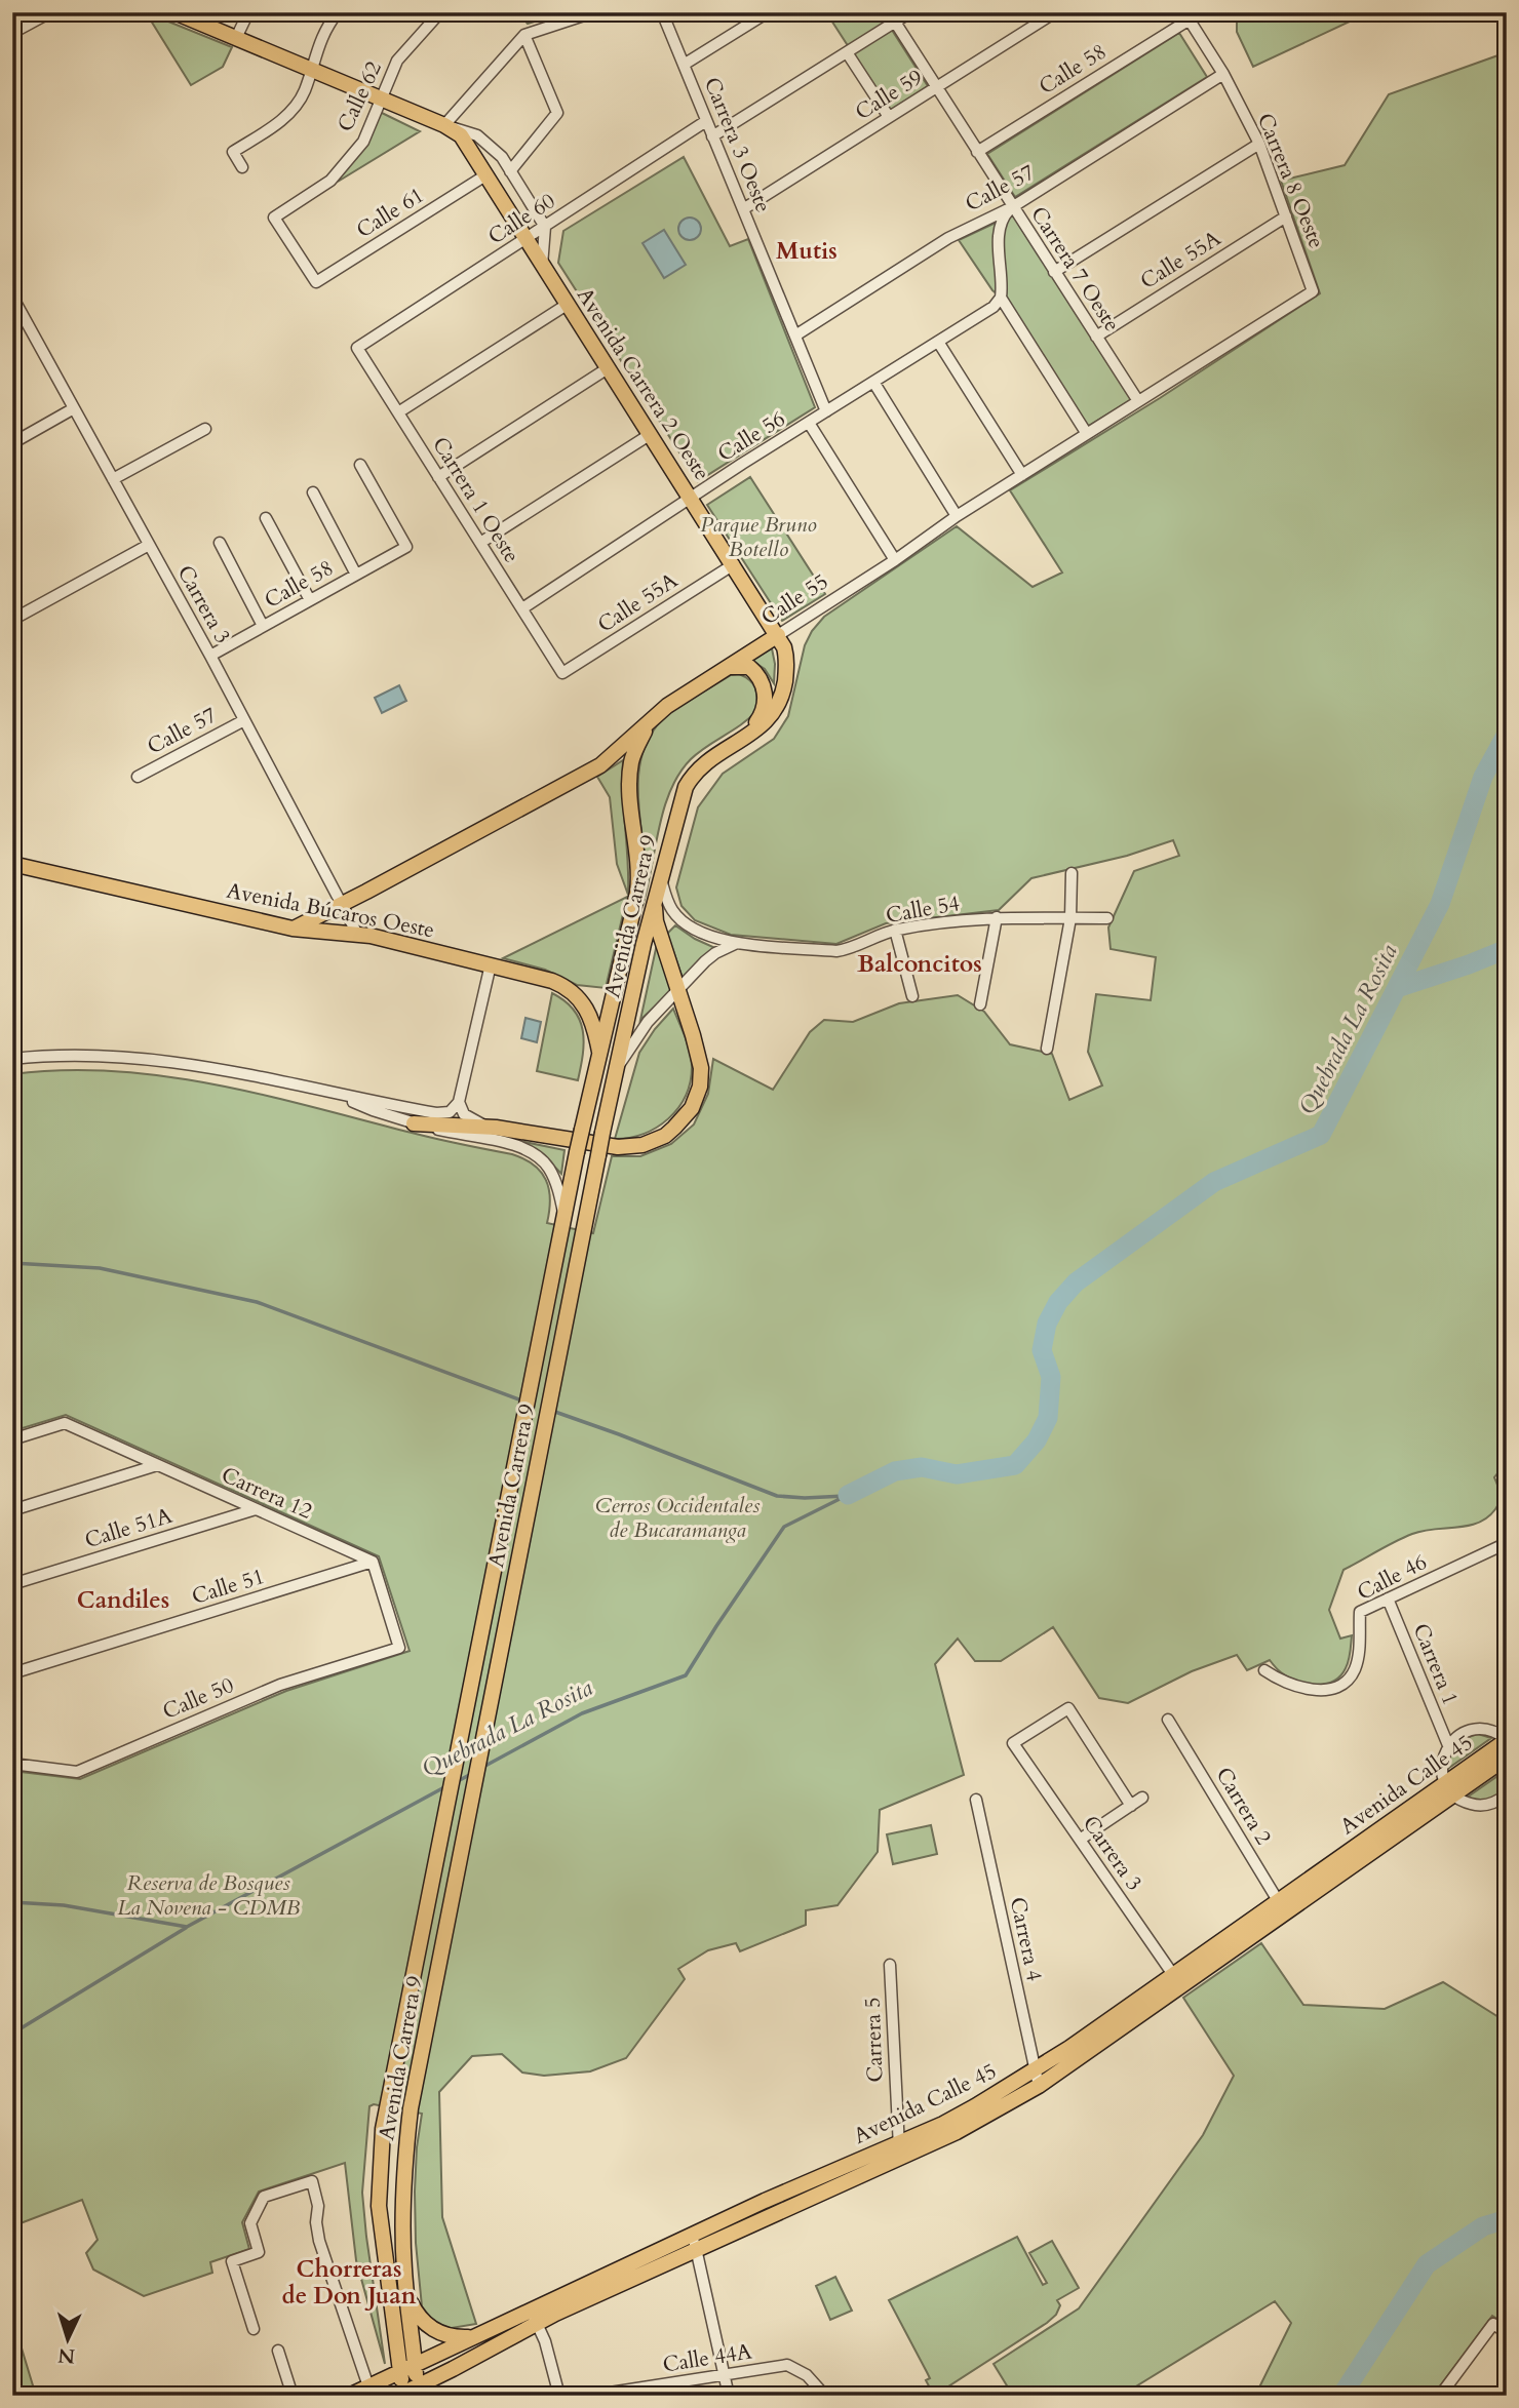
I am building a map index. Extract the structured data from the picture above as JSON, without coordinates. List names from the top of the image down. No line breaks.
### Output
{"streets":{"main road":["Avenida Carrera 2 Oeste","Calle 55","Avenida Búcaros Oeste","Avenida Carrera 9","Avenida Calle 45"],"street":["Calle 58","Calle 59","Calle 62","Carrera 3 Oeste","Carrera 8 Oeste","Calle 57","Calle 61","Calle 60","Calle 55A","Carrera 7 Oeste","Calle 56","Carrera 1 Oeste","Carrera 3","Calle 54","Carrera 12","Calle 51A","Calle 46","Calle 51","Carrera 1","Calle 50","Carrera 2","Carrera 4","Carrera 5","Calle 44A"]},"crossings":[["Calle 58","Carrera 8 Oeste"],["Calle 58","Carrera 7 Oeste"],["Calle 58","Carrera 3"],["Calle 59","Carrera 3 Oeste"],["Calle 59","Carrera 7 Oeste"],["Calle 62","Calle 61"],["Calle 62","Avenida Carrera 2 Oeste"],["Carrera 3 Oeste","Calle 57"],["Carrera 3 Oeste","Calle 60"],["Carrera 3 Oeste","Calle 56"],["Carrera 8 Oeste","Calle 57"],["Carrera 8 Oeste","Calle 55A"],["Carrera 8 Oeste","Calle 55"],["Calle 57","Carrera 7 Oeste"],["Calle 57","Carrera 3"],["Calle 61","Avenida Carrera 2 Oeste"],["Calle 60","Avenida Carrera 2 Oeste"],["Calle 60","Carrera 1 Oeste"],["Calle 55A","Carrera 7 Oeste"],["Calle 55A","Avenida Carrera 2 Oeste"],["Calle 55A","Carrera 1 Oeste"],["Carrera 7 Oeste","Calle 55"],["Avenida Carrera 2 Oeste","Calle 56"],["Avenida Carrera 2 Oeste","Calle 55"],["Avenida Carrera 2 Oeste","Avenida Carrera 9"],["Calle 56","Carrera 1 Oeste"],["Calle 55","Carrera 3"],["Calle 55","Avenida Búcaros Oeste"],["Calle 55","Avenida Carrera 9"],["Carrera 3","Avenida Búcaros Oeste"],["Carrera 3","Avenida Calle 45"],["Calle 54","Avenida Carrera 9"],["Avenida Búcaros Oeste","Avenida Carrera 9"],["Avenida Carrera 9","Avenida Calle 45"],["Carrera 12","Calle 51A"],["Carrera 12","Calle 51"],["Carrera 12","Calle 50"],["Calle 46","Carrera 1"],["Calle 51","Calle 50"],["Avenida Calle 45","Carrera 2"],["Avenida Calle 45","Carrera 4"],["Avenida Calle 45","Carrera 5"]],"districts":["Mutis","Balconcitos","Candiles","Chorreras de Don Juan"],"water":["Quebrada La Rosita"],"parks":["Parque Bruno Botello","Cerros Occidentales de Bucaramanga","Reserva de Bosques La Novena - CDMB"],"north":"bottom"}
